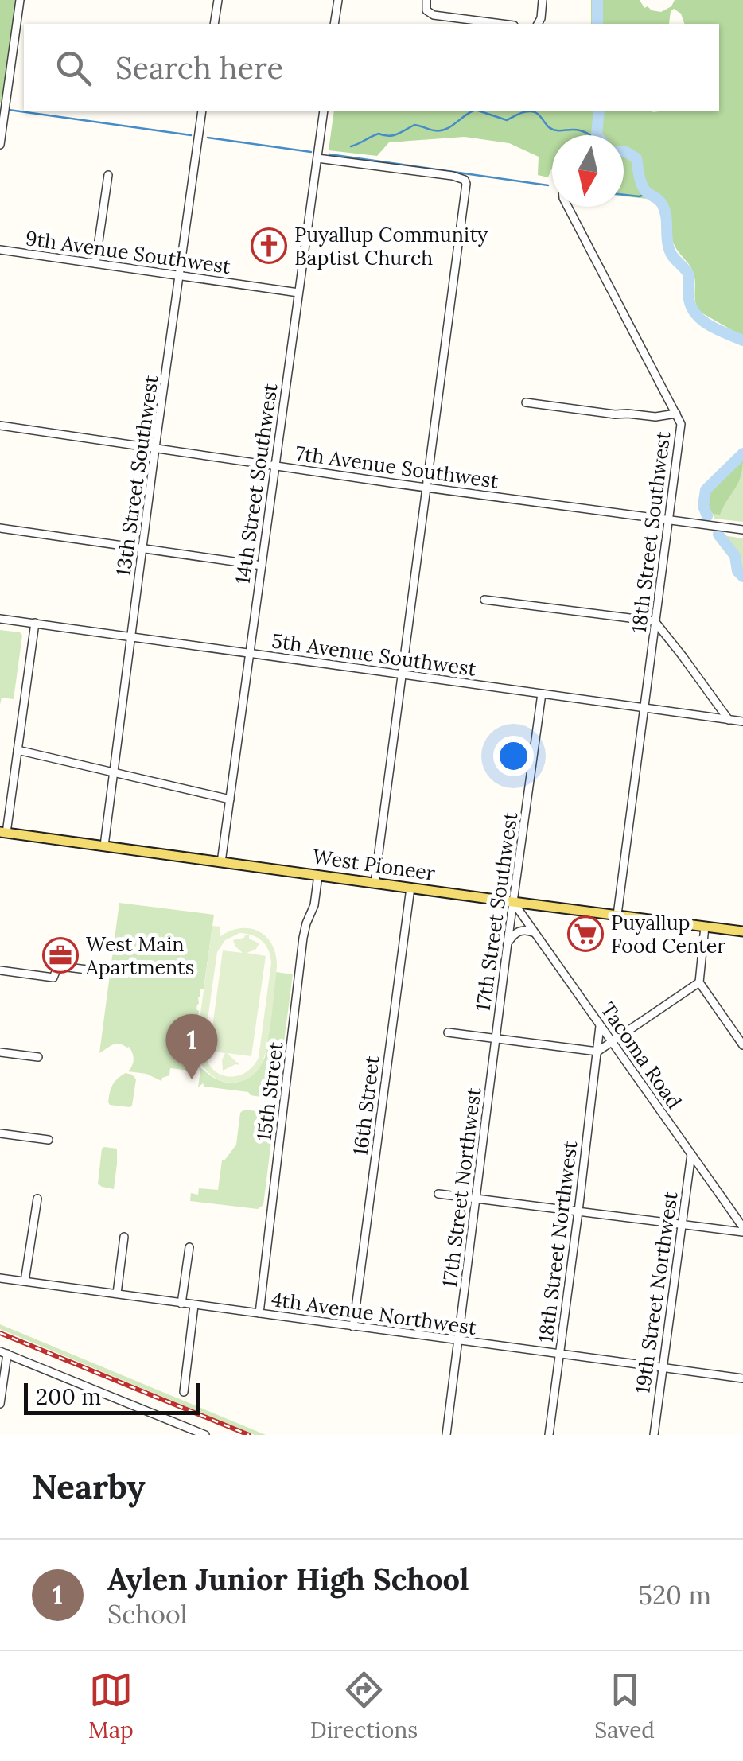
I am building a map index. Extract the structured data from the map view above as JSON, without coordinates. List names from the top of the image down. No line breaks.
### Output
{"streets":{"main road":["West Pioneer"],"street":["9th Avenue Southwest","7th Avenue Southwest","13th Street Southwest","14th Street Southwest","18th Street Southwest","5th Avenue Southwest","17th Street Southwest","Tacoma Road","15th Street","16th Street","17th Street Northwest","18th Street Northwest","19th Street Northwest","4th Avenue Northwest"]},"crossings":[["9th Avenue Southwest","13th Street Southwest"],["9th Avenue Southwest","14th Street Southwest"],["7th Avenue Southwest","13th Street Southwest"],["7th Avenue Southwest","14th Street Southwest"],["7th Avenue Southwest","18th Street Southwest"],["13th Street Southwest","5th Avenue Southwest"],["13th Street Southwest","West Pioneer"],["14th Street Southwest","5th Avenue Southwest"],["14th Street Southwest","West Pioneer"],["18th Street Southwest","5th Avenue Southwest"],["18th Street Southwest","West Pioneer"],["5th Avenue Southwest","17th Street Southwest"],["West Pioneer","17th Street Southwest"],["West Pioneer","Tacoma Road"],["West Pioneer","15th Street"],["West Pioneer","16th Street"],["17th Street Southwest","Tacoma Road"],["17th Street Southwest","17th Street Northwest"],["Tacoma Road","18th Street Northwest"],["Tacoma Road","19th Street Northwest"],["15th Street","4th Avenue Northwest"],["16th Street","4th Avenue Northwest"],["17th Street Northwest","4th Avenue Northwest"],["18th Street Northwest","4th Avenue Northwest"],["19th Street Northwest","4th Avenue Northwest"]],"places":{"church":["Puyallup Community Baptist Church"],"supermarket":["Puyallup Food Center"],"office":["West Main Apartments"]},"scale_bar":"200 m","north":"bottom","page":{"search":"Search here","pins":"1","scale":"200 m","heading":"Nearby","list":[{"mark":"1","name":"Aylen Junior High School","note":"School","value":"520 m"}],"nav":["Map","Directions","Saved"]}}
